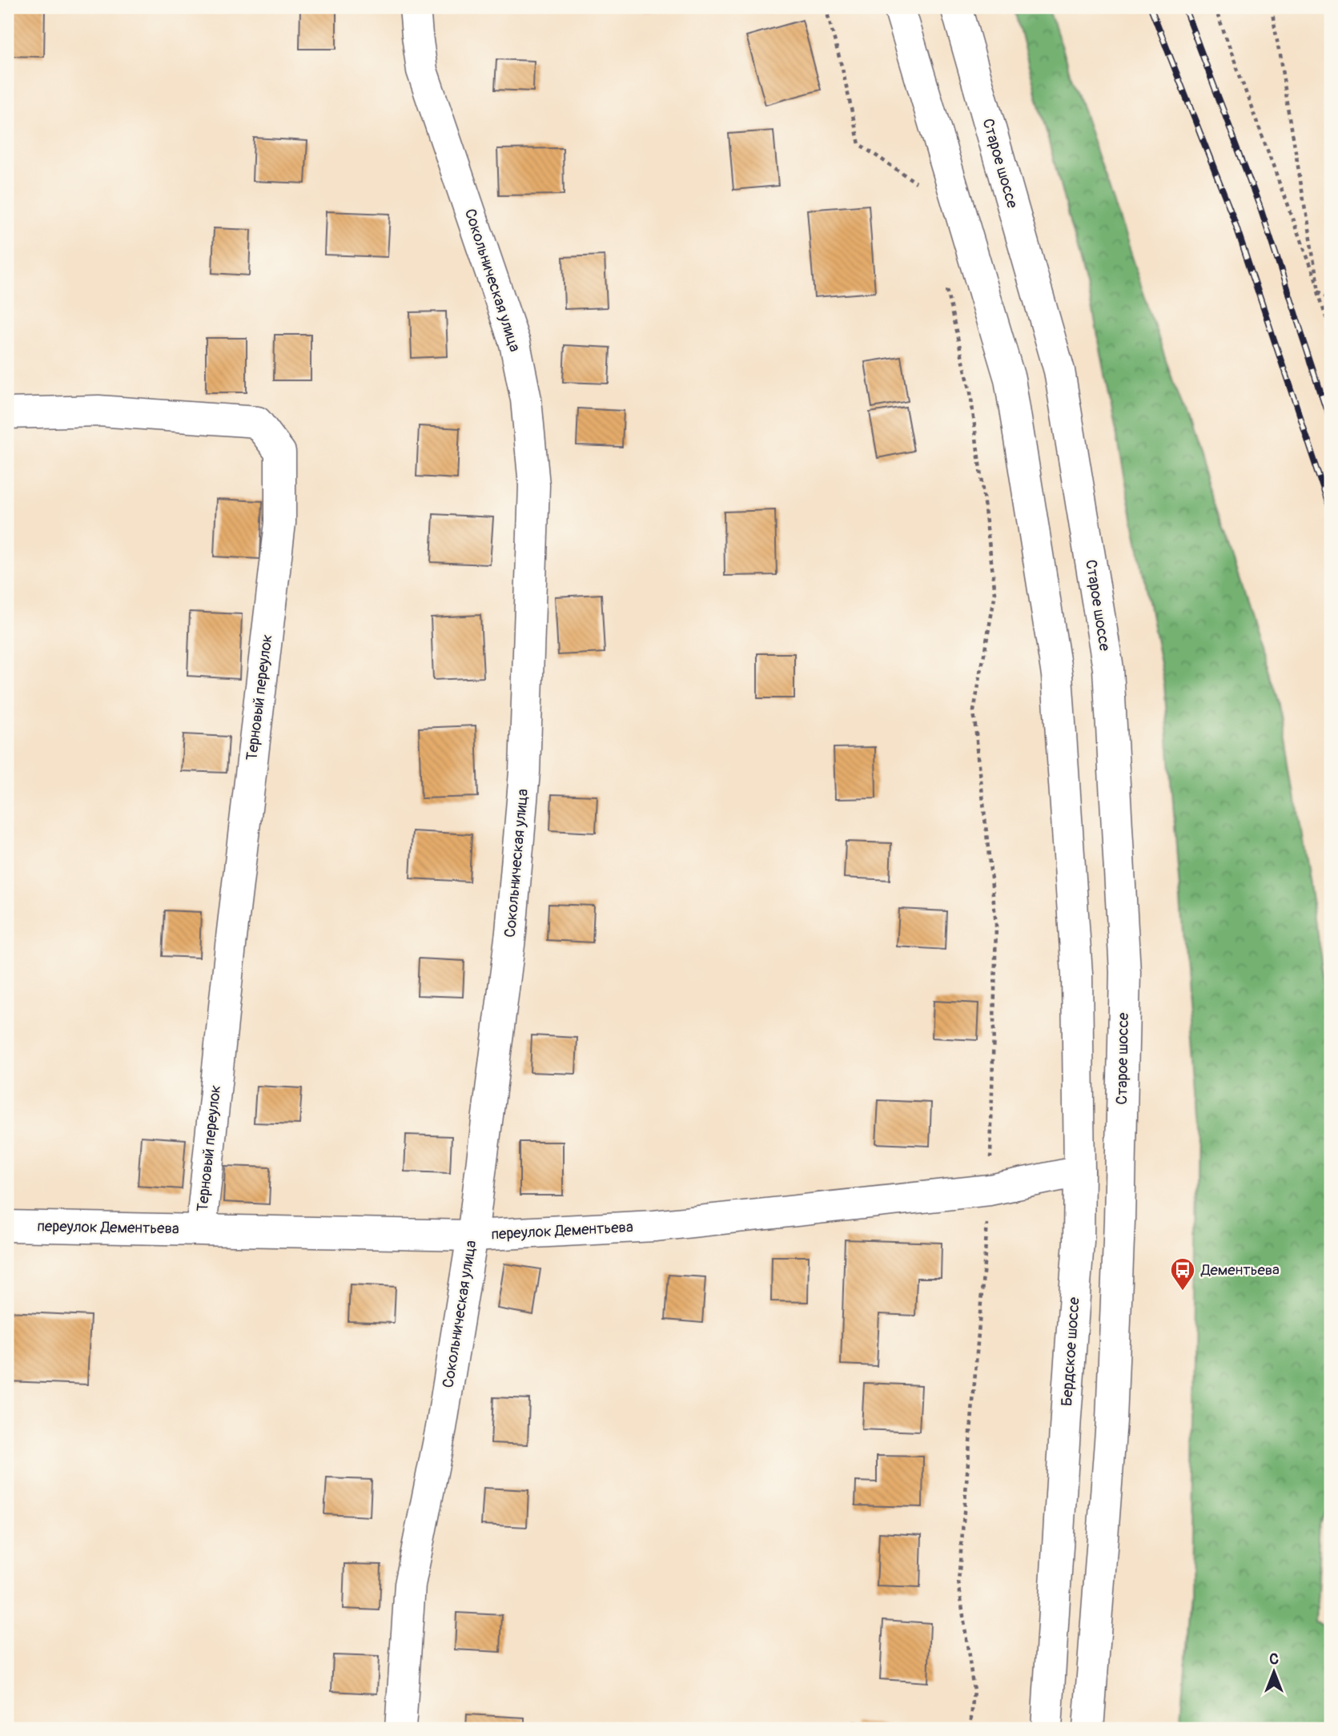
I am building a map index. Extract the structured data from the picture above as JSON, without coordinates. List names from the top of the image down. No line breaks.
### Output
{"streets":{"main road":["Старое шоссе","Сокольническая улица","Терновый переулок","переулок Дементьева","Бердское шоссе"]},"crossings":[["Сокольническая улица","переулок Дементьева"],["Терновый переулок","переулок Дементьева"],["переулок Дементьева","Бердское шоссе"]],"places":{"bus stop":["Дементьева"]},"north":"top"}
